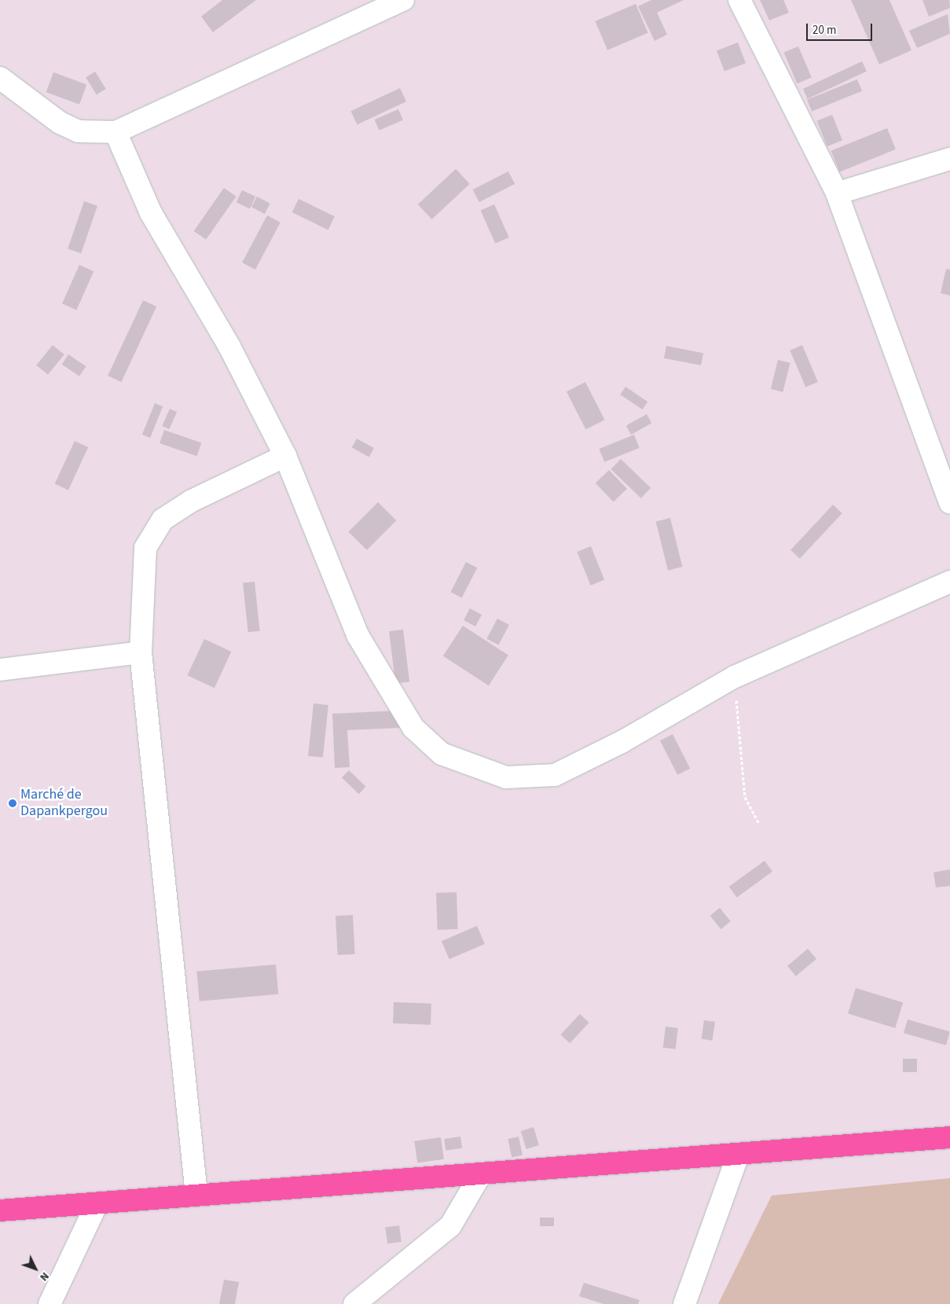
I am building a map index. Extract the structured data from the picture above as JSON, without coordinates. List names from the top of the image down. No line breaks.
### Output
{"places":["Marché de Dapankpergou"],"scale_bar":"20 m","north":"bottom right"}
